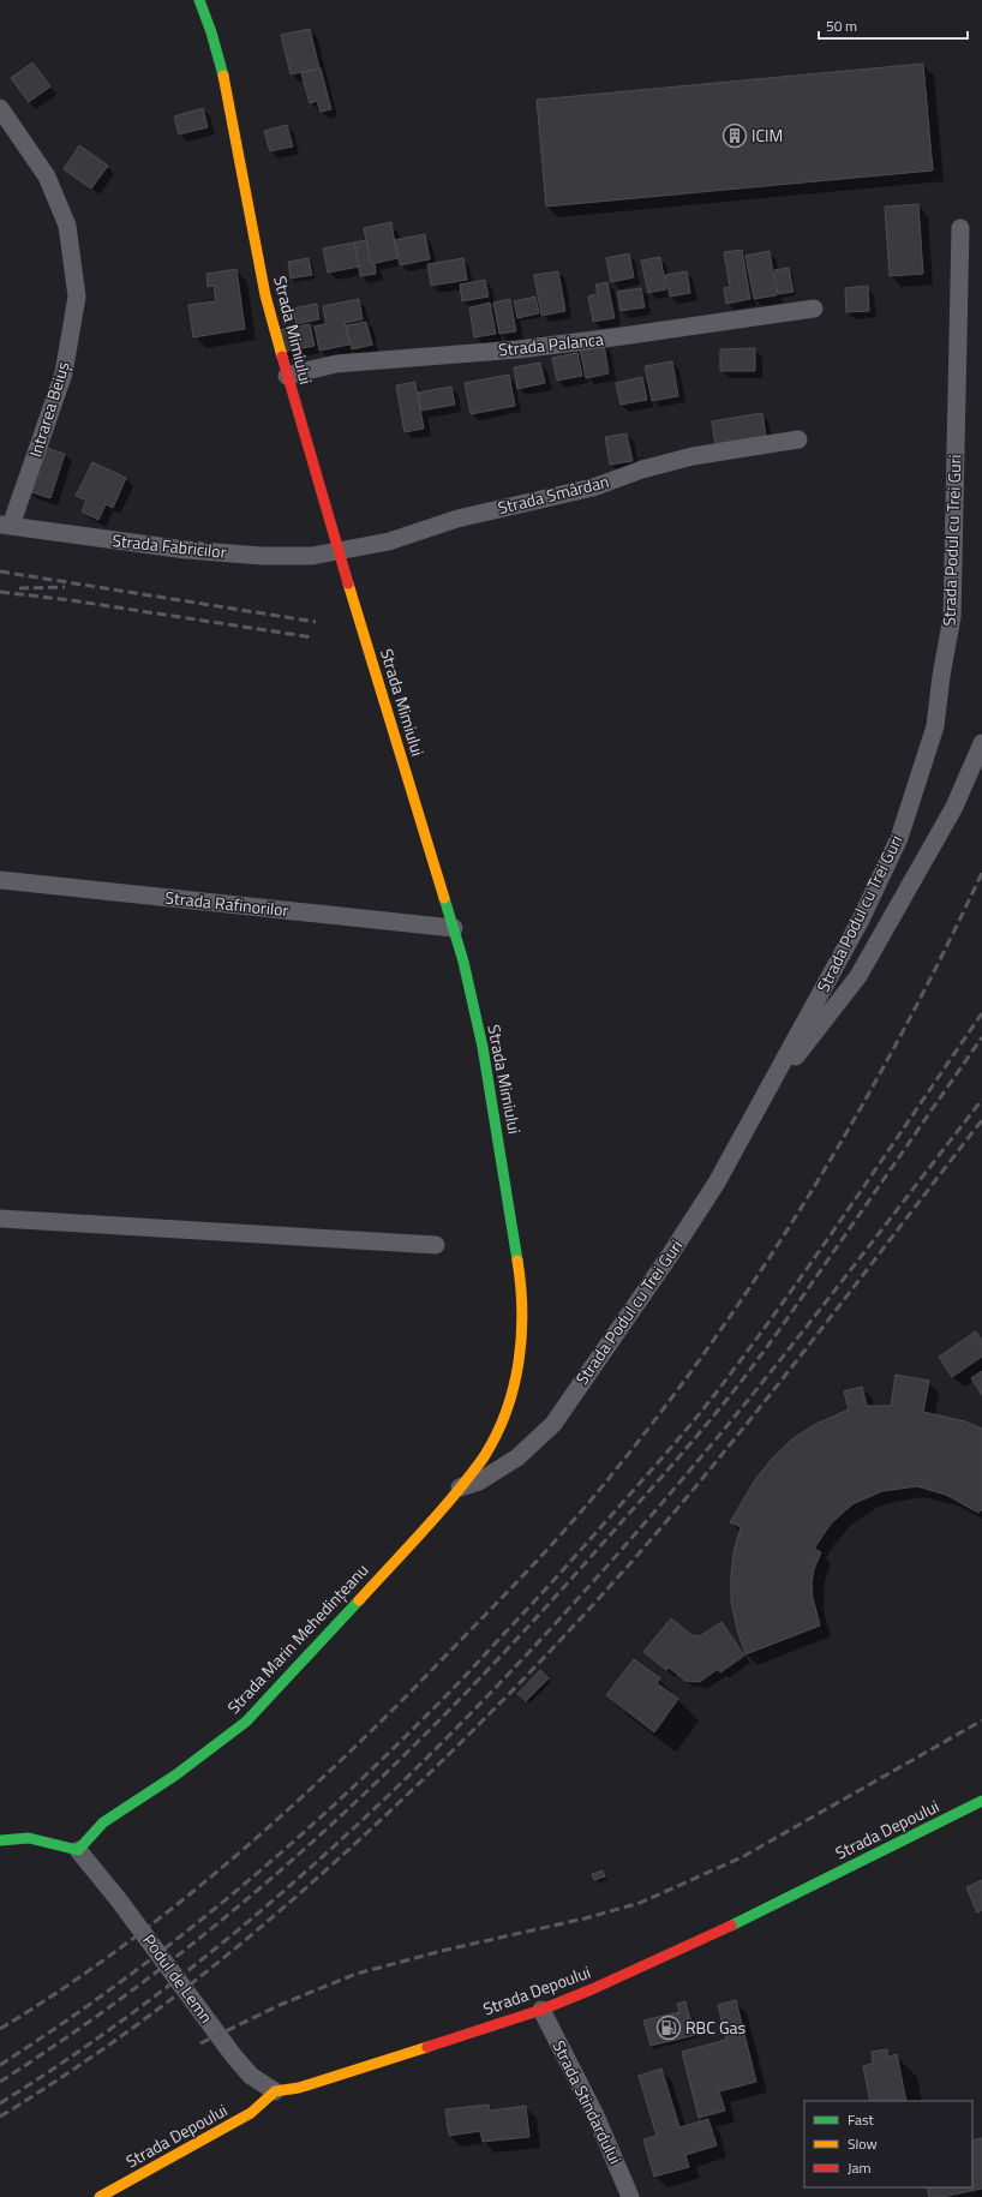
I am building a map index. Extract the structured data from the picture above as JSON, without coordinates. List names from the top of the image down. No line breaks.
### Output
{"streets":{"street":["Strada Mimiului","Strada Palanca","Intrarea Beiuș","Strada Smârdan","Strada Podul cu Trei Guri","Strada Fabricilor","Strada Rafinorilor","Strada Marin Mehedințeanu","Strada Depoului","Podul de Lemn","Strada Stindardului"]},"crossings":[["Strada Mimiului","Strada Palanca"],["Strada Mimiului","Strada Smârdan"],["Strada Mimiului","Strada Fabricilor"],["Strada Mimiului","Strada Rafinorilor"],["Strada Mimiului","Strada Marin Mehedințeanu"],["Intrarea Beiuș","Strada Fabricilor"],["Strada Smârdan","Strada Fabricilor"],["Strada Podul cu Trei Guri","Strada Marin Mehedințeanu"],["Strada Marin Mehedințeanu","Podul de Lemn"],["Strada Depoului","Podul de Lemn"],["Strada Depoului","Strada Stindardului"]],"places":{"building":["ICIM"],"fuel station":["RBC Gas"]},"legend":["Fast","Slow","Jam"],"scale_bar":"50 m"}
